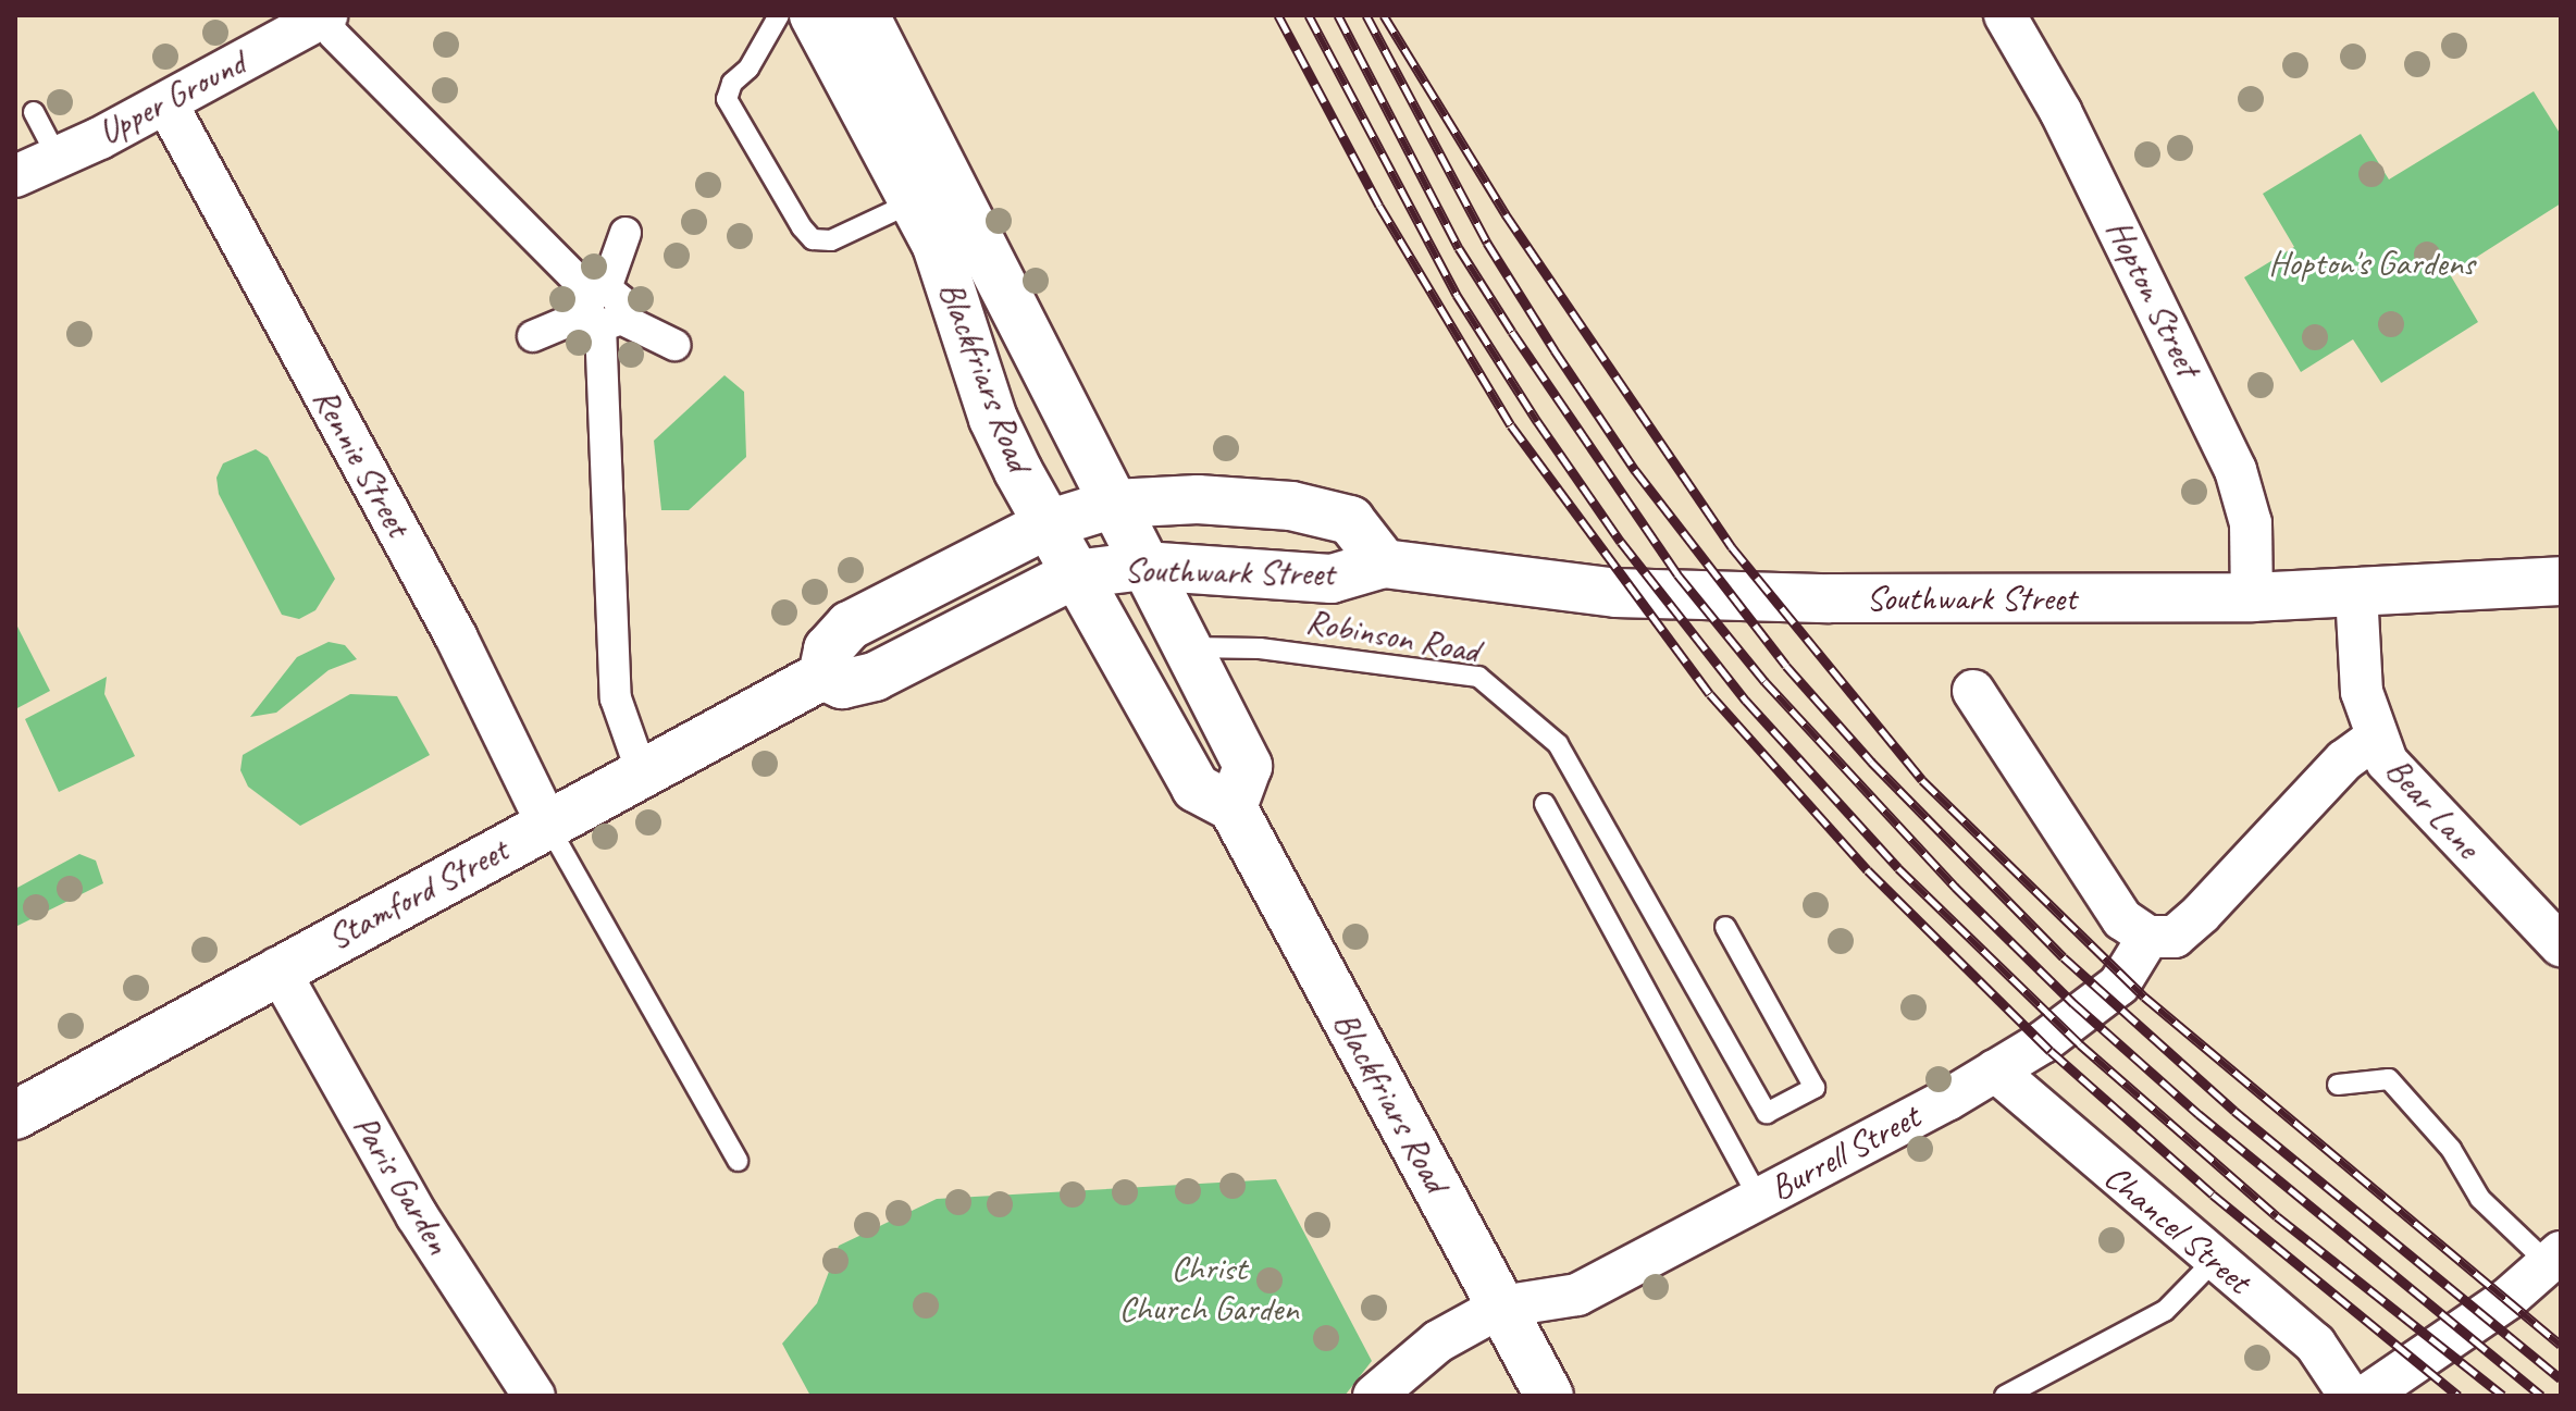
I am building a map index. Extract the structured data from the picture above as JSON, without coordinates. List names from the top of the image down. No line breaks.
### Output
{"streets":{"main road":["Blackfriars Road","Southwark Street","Stamford Street"],"street":["Upper Ground","Hopton Street","Rennie Street","Bear Lane","Burrell Street","Paris Garden","Chancel Street"],"lane":["Robinson Road"]},"crossings":[["Upper Ground","Rennie Street"],["Hopton Street","Southwark Street"],["Blackfriars Road","Southwark Street"],["Blackfriars Road","Robinson Road"],["Blackfriars Road","Burrell Street"],["Rennie Street","Stamford Street"],["Southwark Street","Bear Lane"],["Stamford Street","Paris Garden"],["Burrell Street","Chancel Street"]],"parks":["Hopton's Gardens","Christ Church Garden"]}
